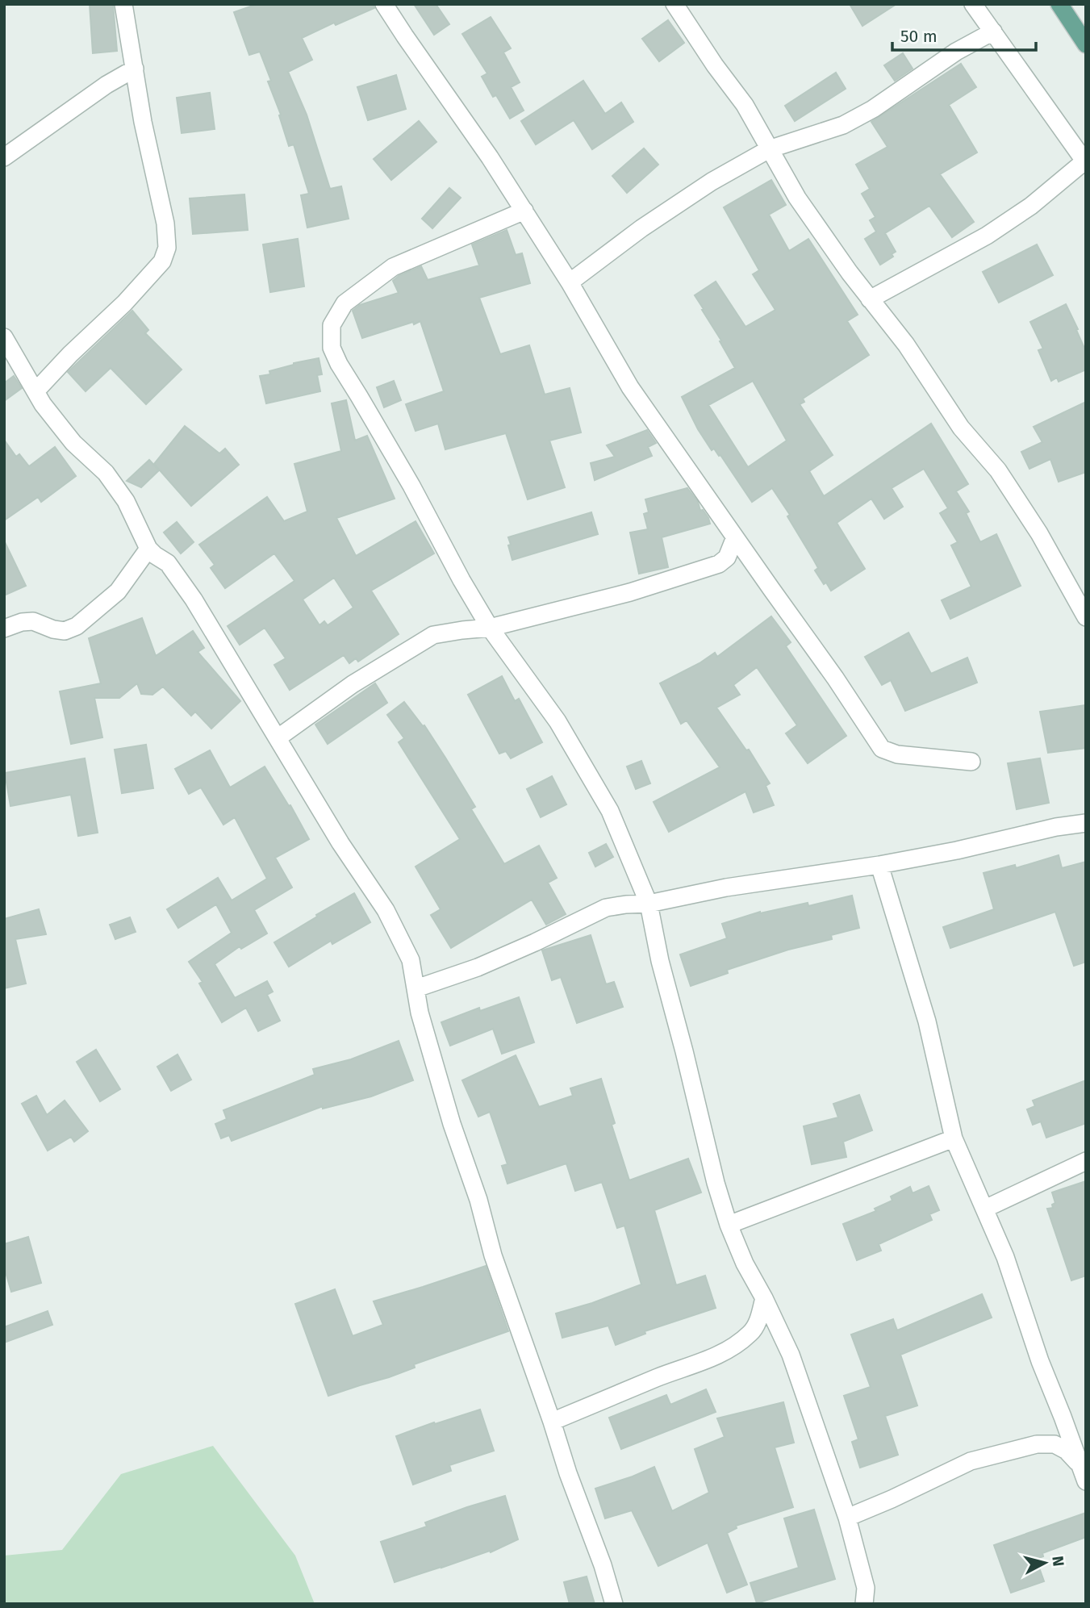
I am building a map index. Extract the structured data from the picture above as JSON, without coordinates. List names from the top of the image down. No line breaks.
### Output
{"scale_bar":"50 m","north":"right"}
